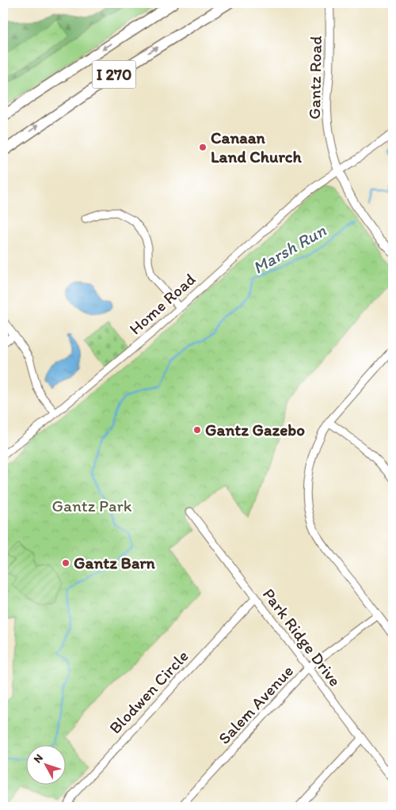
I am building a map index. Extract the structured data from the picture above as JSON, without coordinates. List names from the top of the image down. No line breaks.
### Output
{"streets":{"highway":["I 270"],"main road":["Gantz Road"],"street":["Home Road","Park Ridge Drive","Blodwen Circle","Salem Avenue"]},"crossings":[["Gantz Road","Home Road"],["Park Ridge Drive","Blodwen Circle"],["Park Ridge Drive","Salem Avenue"]],"water":["Marsh Run"],"parks":["Gantz Park"],"places":["Canaan Land Church","Gantz Gazebo","Gantz Barn"],"north":"top left"}
